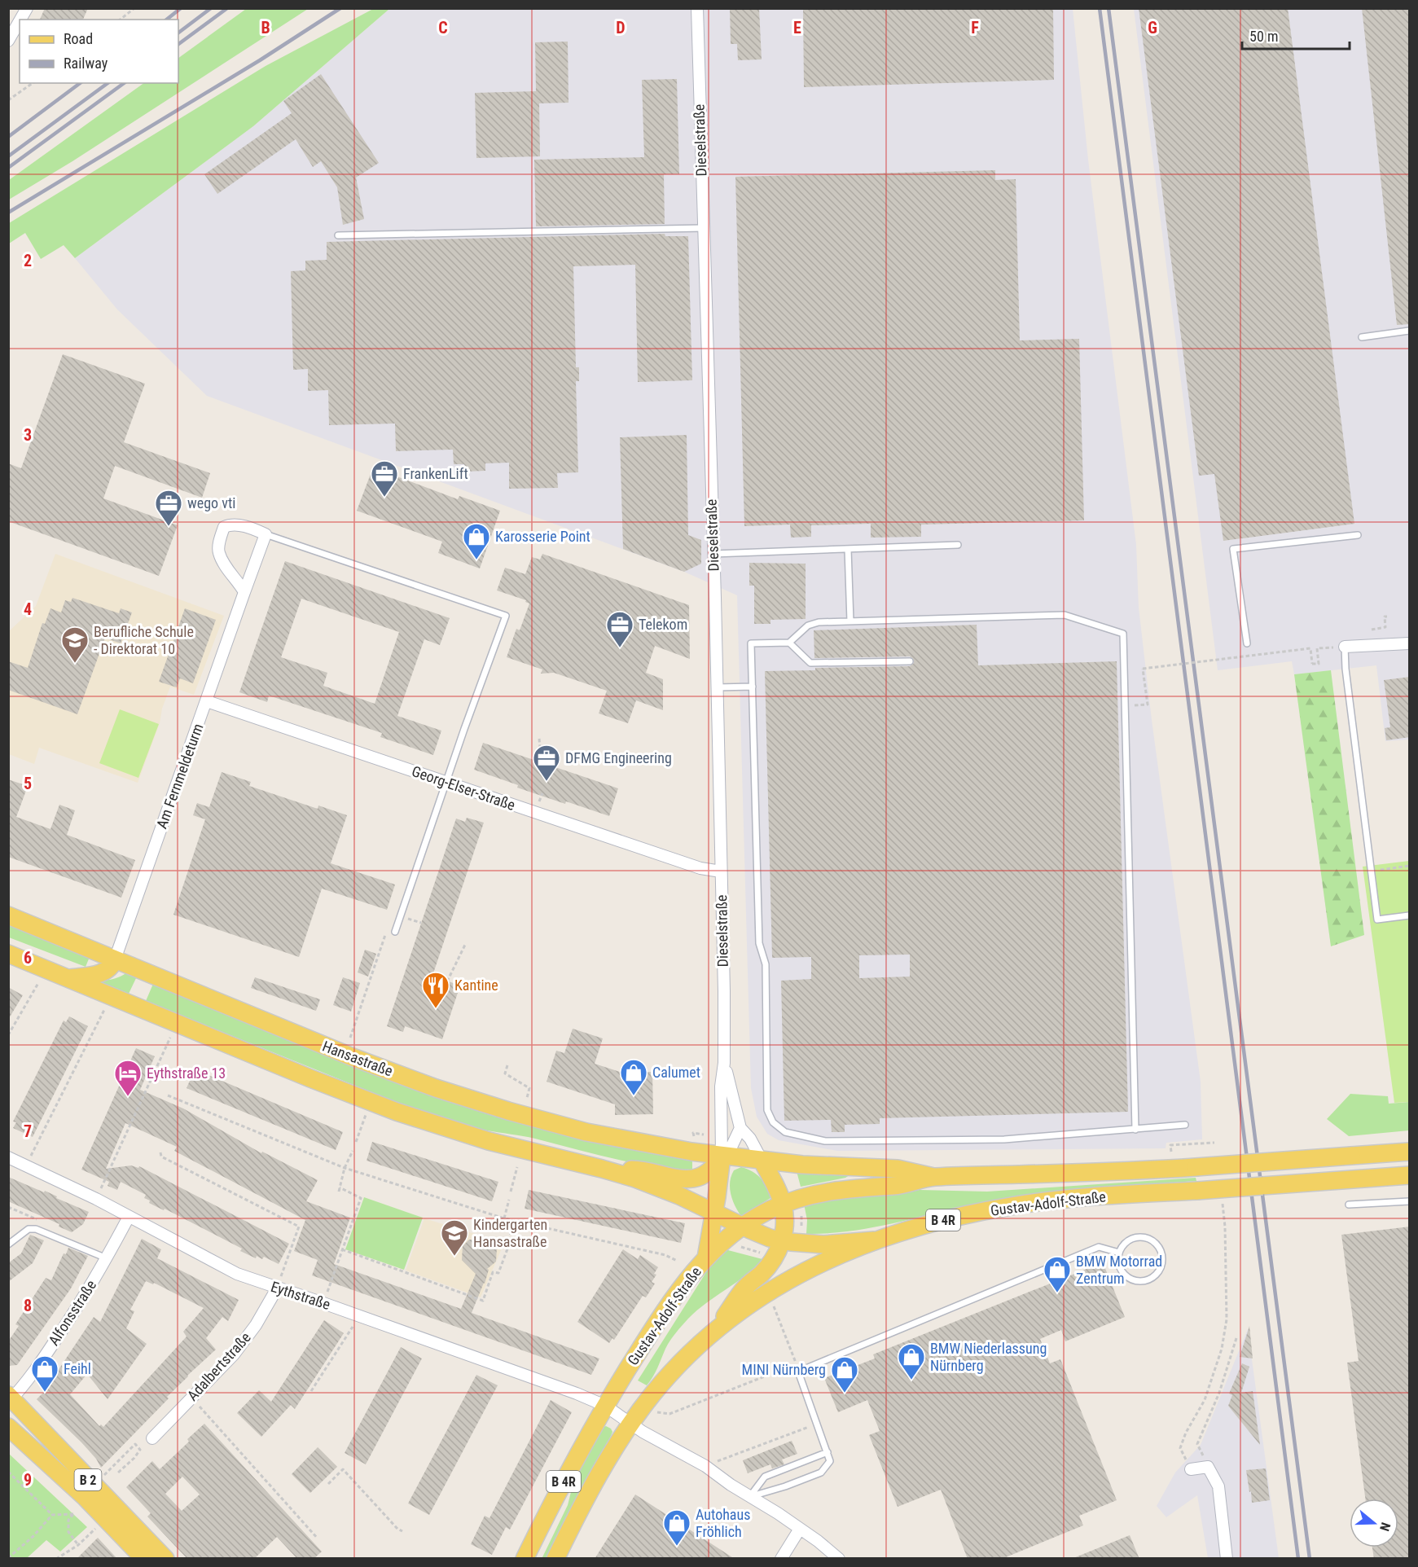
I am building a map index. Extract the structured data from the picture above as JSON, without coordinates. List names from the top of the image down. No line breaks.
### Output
{"streets":{"main road":["Hansastraße","Gustav-Adolf-Straße","B 4R","B 2"],"street":["Dieselstraße","Am Fernmeldeturm","Georg-Elser-Straße","Eythstraße","Alfonsstraße","Adalbertstraße"]},"crossings":[["Dieselstraße","Georg-Elser-Straße"],["Dieselstraße","Hansastraße"],["Dieselstraße","Gustav-Adolf-Straße"],["Am Fernmeldeturm","Georg-Elser-Straße"],["Am Fernmeldeturm","Hansastraße"],["Hansastraße","Gustav-Adolf-Straße"],["Gustav-Adolf-Straße","Eythstraße"],["Eythstraße","Alfonsstraße"],["Eythstraße","Adalbertstraße"],["Alfonsstraße","B 2"]],"places":{"office":["FrankenLift","wego vti","Telekom","DFMG Engineering"],"shop":["Karosserie Point","Calumet","BMW Motorrad Zentrum","BMW Niederlassung Nürnberg","Feihl","MINI Nürnberg","Autohaus Fröhlich"],"school or university":["Berufliche Schule - Direktorat 10","Kindergarten Hansastraße"],"restaurant":["Kantine"],"hotel":["Eythstraße 13"]},"legend":["Road","Railway"],"scale_bar":"50 m","north":"right","grid":{"columns":["B","C","D","E","F","G"],"rows":["2","3","4","5","6","7","8","9"]}}
